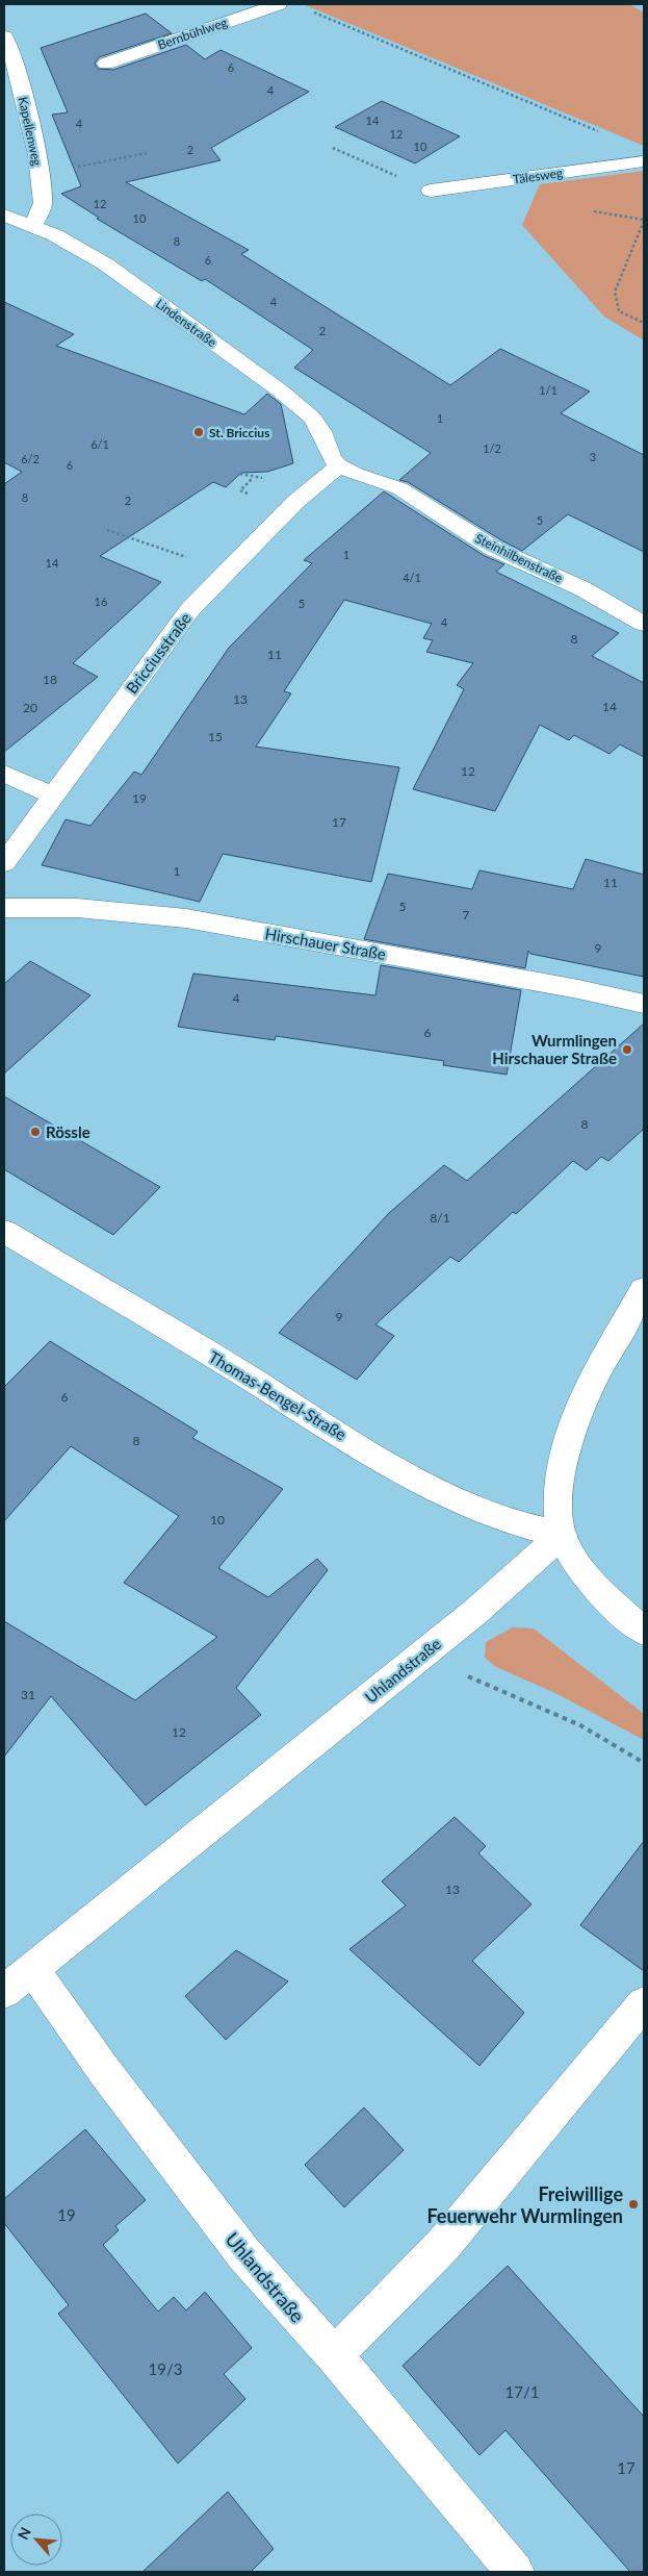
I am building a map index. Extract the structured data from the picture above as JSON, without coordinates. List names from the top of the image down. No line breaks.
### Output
{"streets":{"street":["Bernbühlweg","Kapellenweg","Tälesweg","Lindenstraße","Steinhilbenstraße","Bricciusstraße","Hirschauer Straße","Thomas-Bengel-Straße","Uhlandstraße"]},"crossings":[["Kapellenweg","Lindenstraße"],["Lindenstraße","Steinhilbenstraße"],["Lindenstraße","Bricciusstraße"],["Steinhilbenstraße","Bricciusstraße"],["Thomas-Bengel-Straße","Uhlandstraße"]],"places":["St. Briccius","Wurmlingen Hirschauer Straße","Rössle","Freiwillige Feuerwehr Wurmlingen"],"house_numbers":["6","4","14","4","12","10","2","12","10","8","6","4","2","1/1","1","6/1","1/2","3","6/2","6","8","2","5","1","14","4/1","16","5","4","8","11","18","13","14","20","15","12","19","17","1","11","5","7","9","4","6","8","8/1","9","6","8","10","31","12","13","19","19/3","17/1","17"],"north":"top left"}
